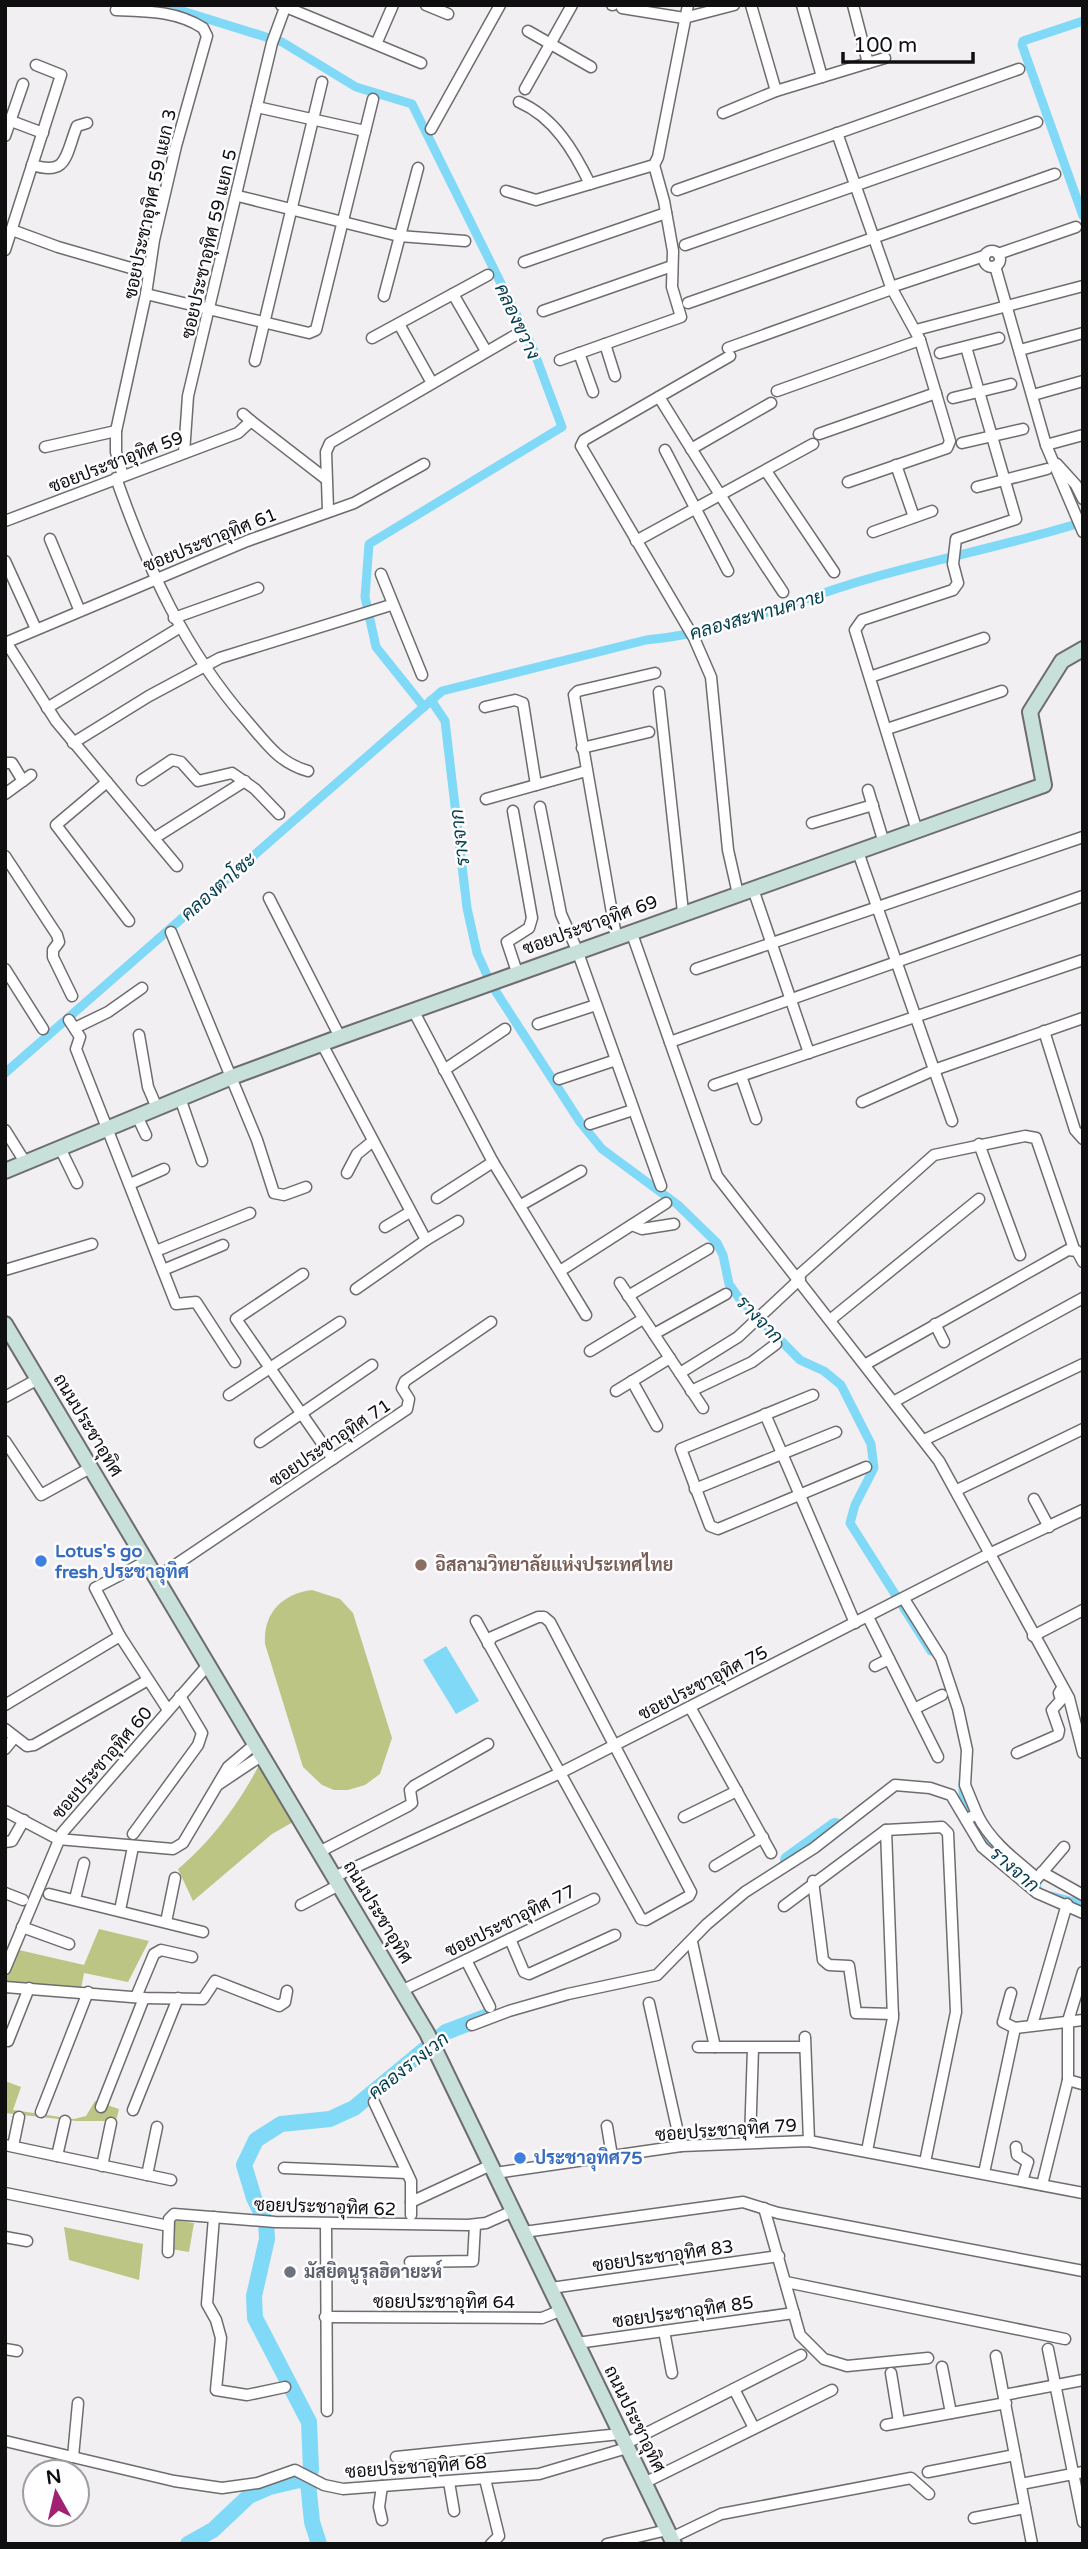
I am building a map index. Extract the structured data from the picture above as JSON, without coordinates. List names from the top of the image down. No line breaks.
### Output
{"streets":{"main road":["ซอยประชาอุทิศ 69","ถนนประชาอุทิศ"],"street":["ซอยประชาอุทิศ 59 แยก 3","ซอยประชาอุทิศ 59 แยก 5","ซอยประชาอุทิศ 59","ซอยประชาอุทิศ 61","ซอยประชาอุทิศ 71","ซอยประชาอุทิศ 75","ซอยประชาอุทิศ 60","ซอยประชาอุทิศ 77","ซอยประชาอุทิศ 79","ซอยประชาอุทิศ 62","ซอยประชาอุทิศ 83","ซอยประชาอุทิศ 64","ซอยประชาอุทิศ 85","ซอยประชาอุทิศ 68"]},"crossings":[["ซอยประชาอุทิศ 59 แยก 3","ซอยประชาอุทิศ 59"],["ซอยประชาอุทิศ 59 แยก 3","ซอยประชาอุทิศ 61"],["ซอยประชาอุทิศ 59 แยก 5","ซอยประชาอุทิศ 59"],["ถนนประชาอุทิศ","ซอยประชาอุทิศ 71"],["ถนนประชาอุทิศ","ซอยประชาอุทิศ 75"],["ถนนประชาอุทิศ","ซอยประชาอุทิศ 60"],["ถนนประชาอุทิศ","ซอยประชาอุทิศ 77"],["ถนนประชาอุทิศ","ซอยประชาอุทิศ 79"],["ถนนประชาอุทิศ","ซอยประชาอุทิศ 62"],["ถนนประชาอุทิศ","ซอยประชาอุทิศ 83"],["ถนนประชาอุทิศ","ซอยประชาอุทิศ 64"],["ถนนประชาอุทิศ","ซอยประชาอุทิศ 85"],["ถนนประชาอุทิศ","ซอยประชาอุทิศ 68"]],"water":["คลองขวาง","คลองสะพานควาย","รางจาก","คลองตาโซะ","คลองรางเวก"],"places":["Lotus's go fresh ประชาอุทิศ","อิสลามวิทยาลัยแห่งประเทศไทย","ประชาอุทิศ75","มัสยิดนูรุลฮิดายะห์"],"scale_bar":"100 m","north":"top"}
